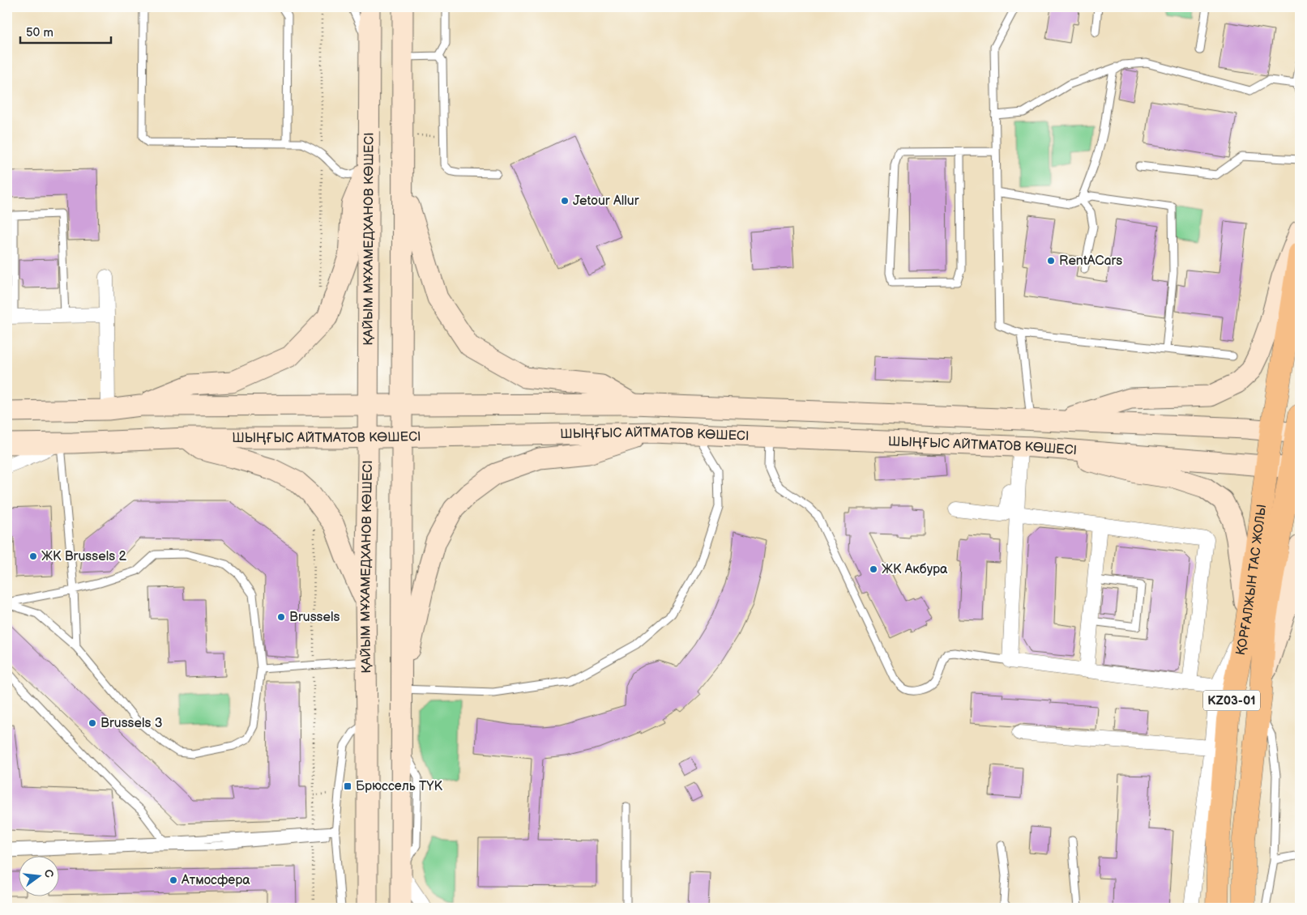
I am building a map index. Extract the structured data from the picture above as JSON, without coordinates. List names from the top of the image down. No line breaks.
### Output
{"streets":{"main road":["ҚАЙЫМ МҰХАМЕДХАНОВ КӨШЕСІ","ШЫҢҒЫС АЙТМАТОВ КӨШЕСІ","ҚОРҒАЛЖЫН ТАС ЖОЛЫ","KZ03-01"]},"crossings":[["ҚАЙЫМ МҰХАМЕДХАНОВ КӨШЕСІ","ШЫҢҒЫС АЙТМАТОВ КӨШЕСІ"],["ШЫҢҒЫС АЙТМАТОВ КӨШЕСІ","ҚОРҒАЛЖЫН ТАС ЖОЛЫ"]],"places":{"other":["Jetour Allur","RentACars","ЖК Brussels 2","ЖК Акбура","Brussels","Brussels 3","Атмосфера"],"transit":["Брюссель ТҮК"]},"scale_bar":"50 m","north":"right"}
